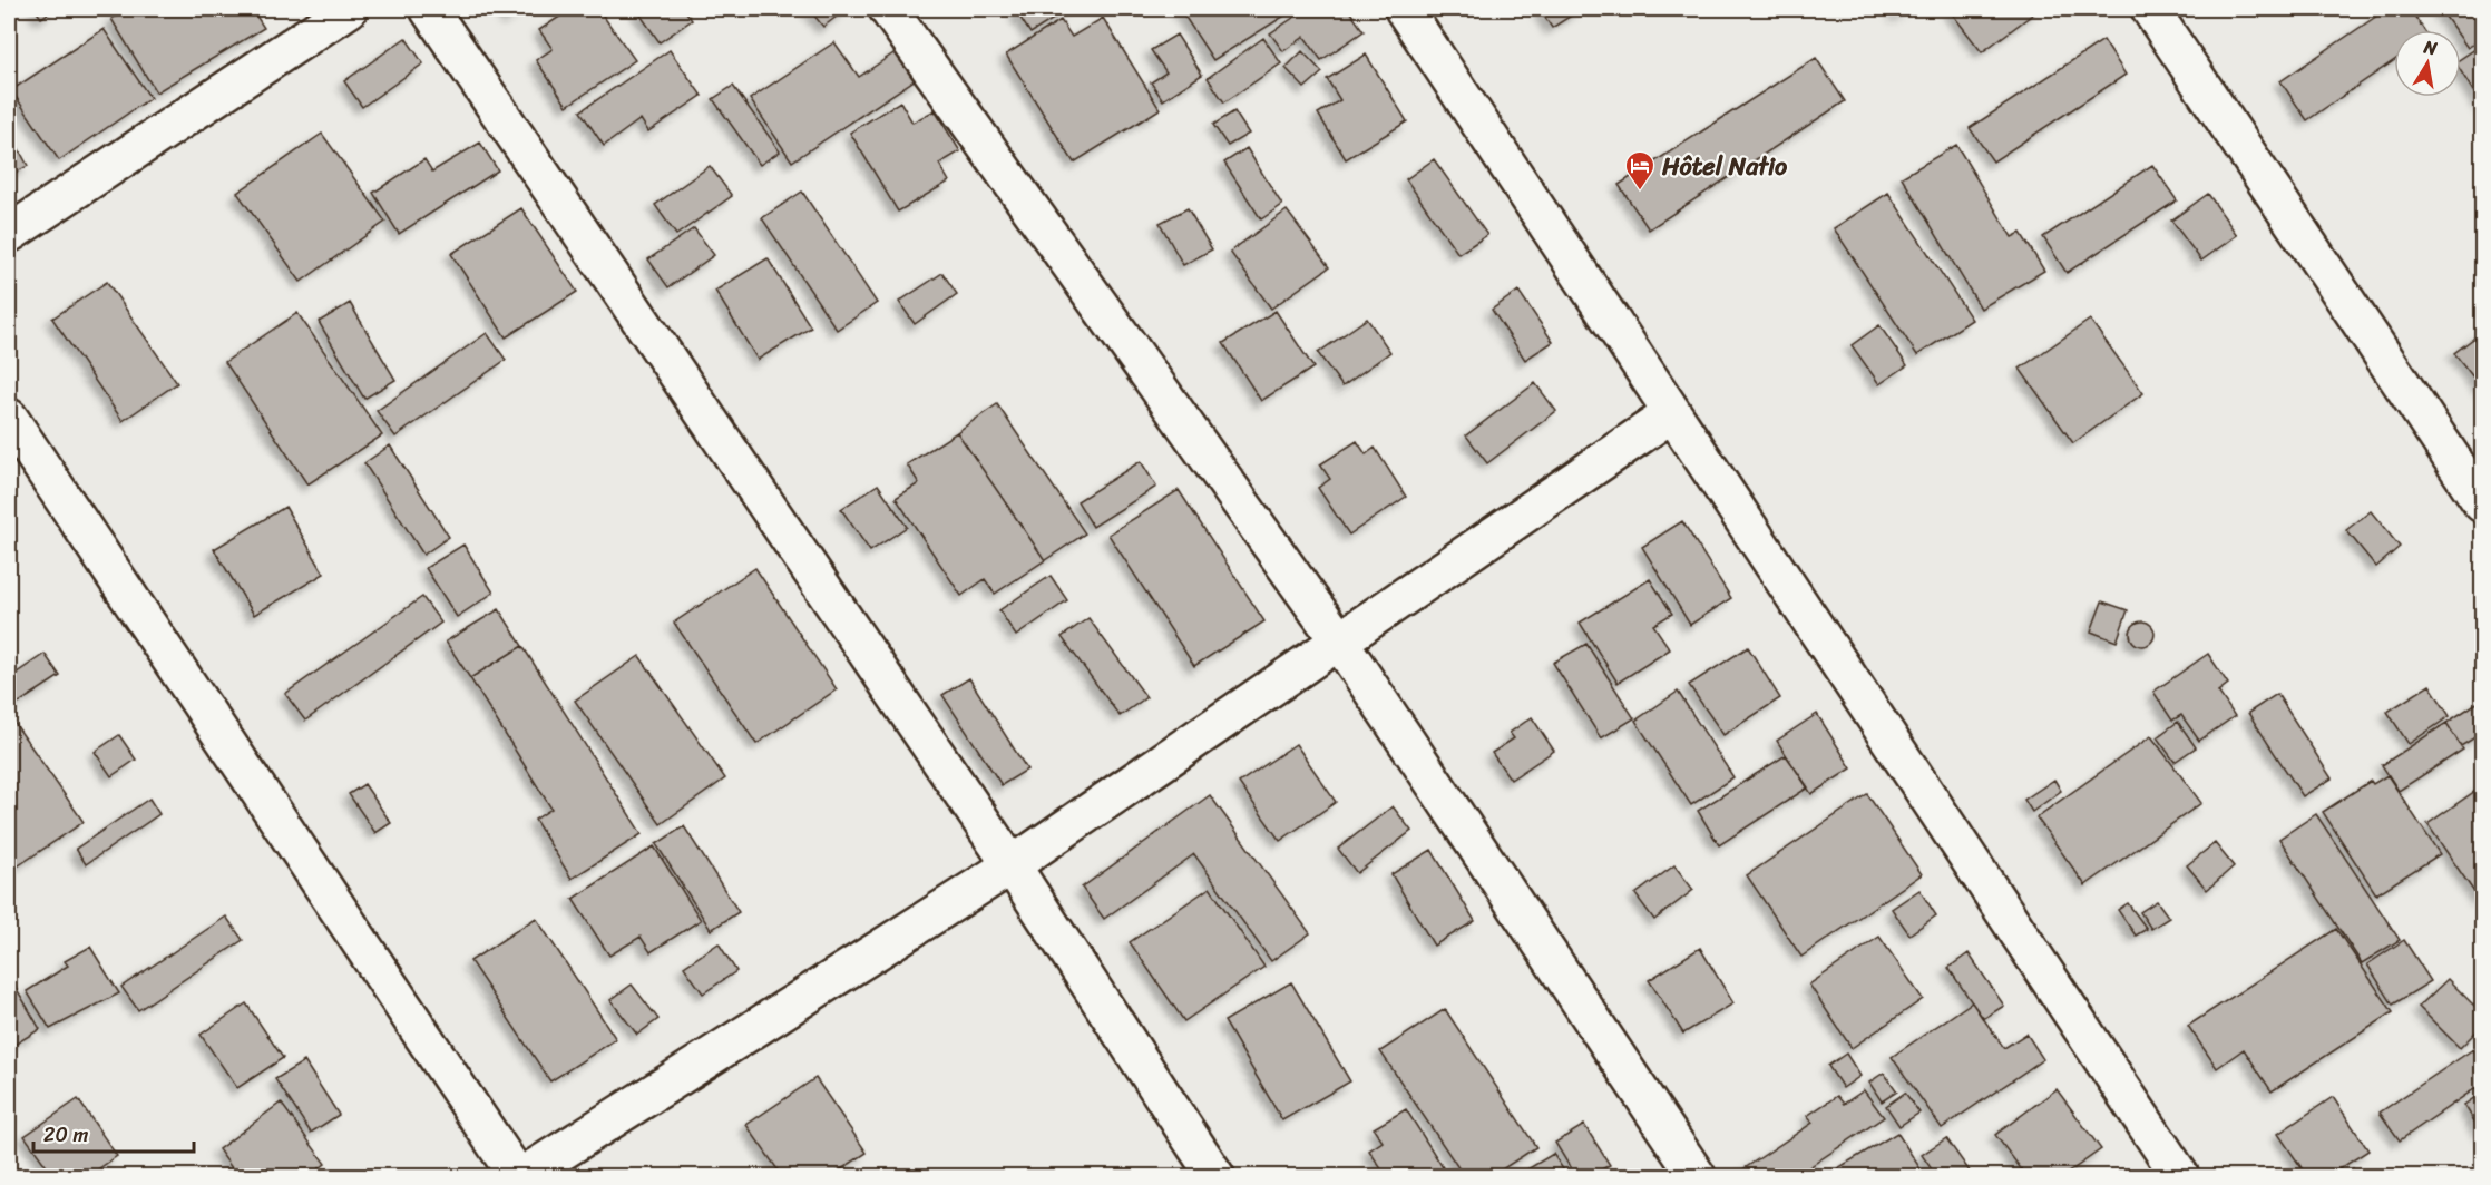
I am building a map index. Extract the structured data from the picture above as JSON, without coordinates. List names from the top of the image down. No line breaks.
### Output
{"places":{"hotel":["Hôtel Natio"]},"scale_bar":"20 m","north":"top"}
